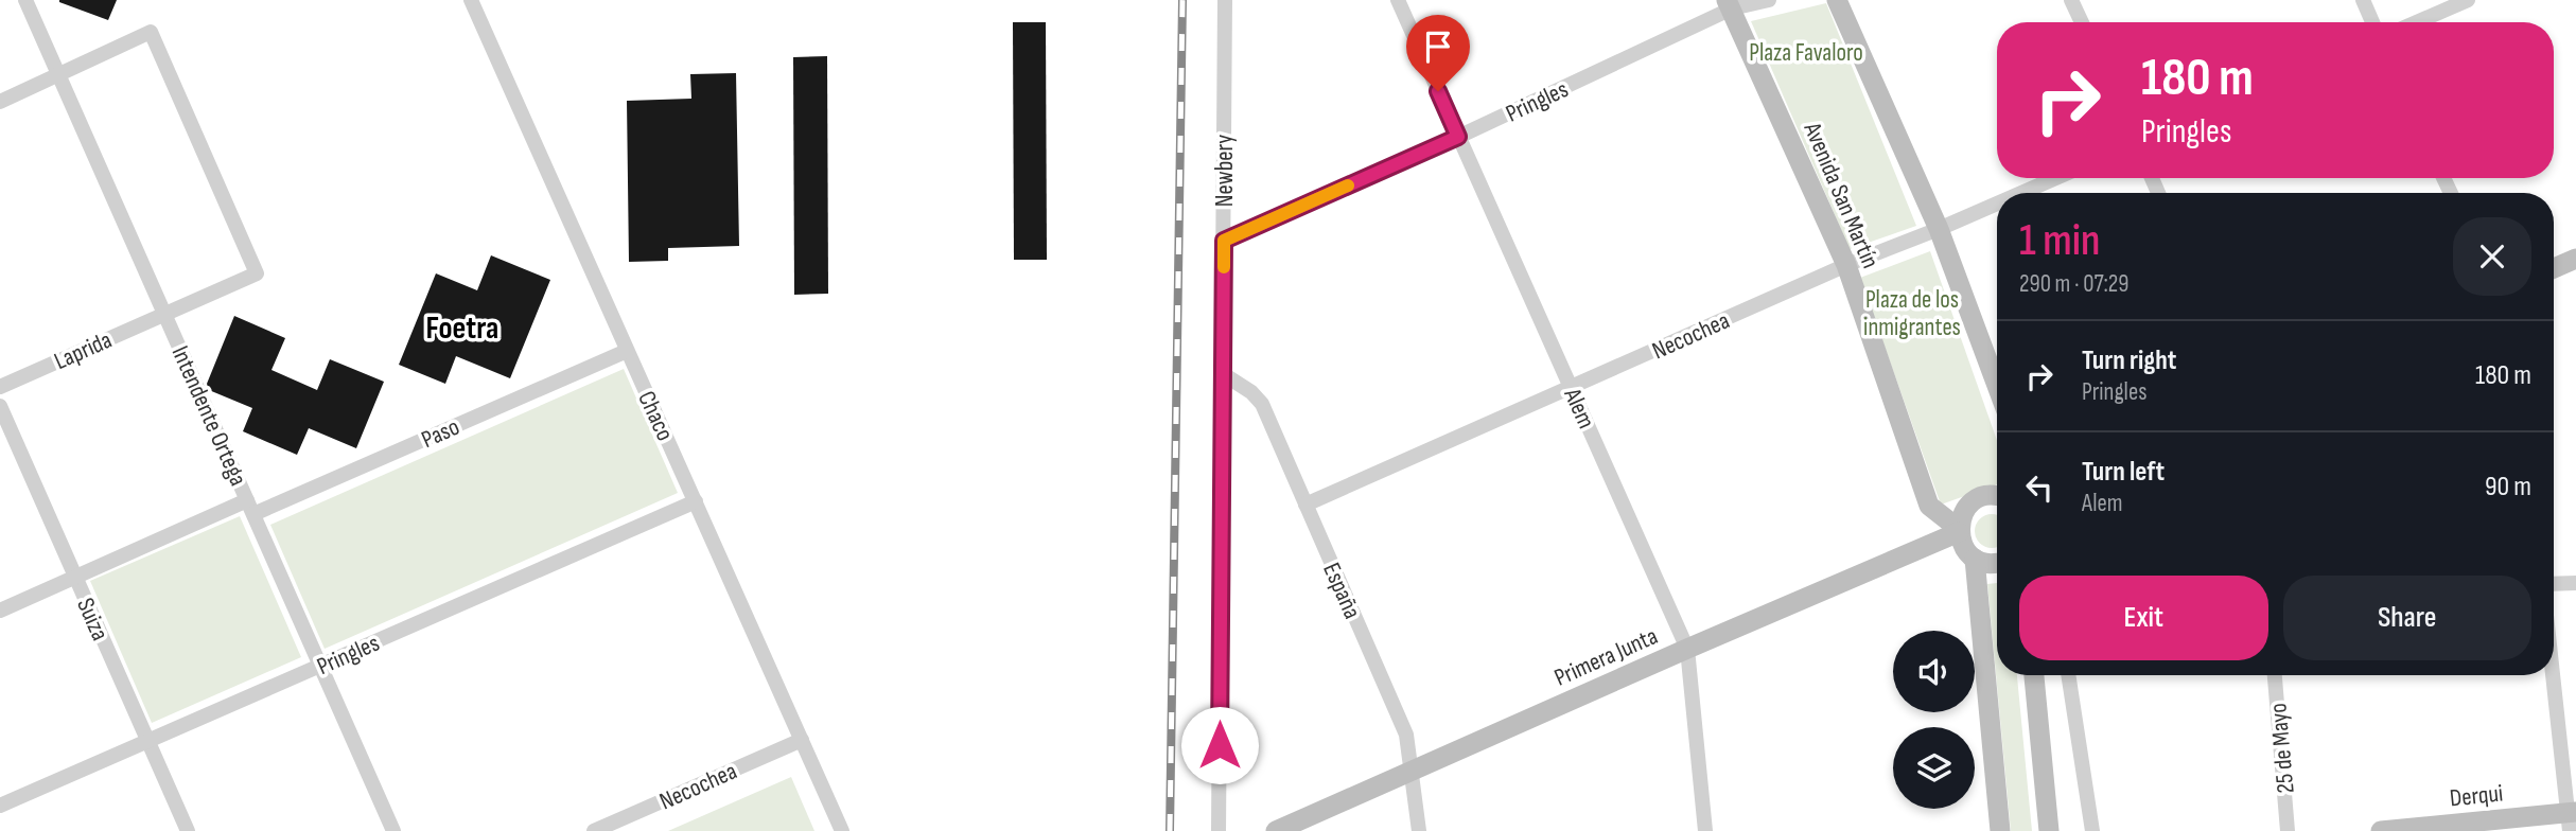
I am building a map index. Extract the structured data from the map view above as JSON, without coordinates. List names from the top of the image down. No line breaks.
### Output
{"streets":{"main road":["Avenida San Martín","Primera Junta","Derqui"],"street":["Pringles","Newbery","Necochea","Laprida","Alem","Intendente Ortega","Chaco","Paso","España","Suiza","25 de Mayo"]},"crossings":[["Pringles","Newbery"],["Pringles","Avenida San Martín"],["Pringles","Alem"],["Pringles","Intendente Ortega"],["Pringles","Chaco"],["Pringles","Suiza"],["Newbery","España"],["Avenida San Martín","Necochea"],["Avenida San Martín","Primera Junta"],["Necochea","Alem"],["Necochea","Chaco"],["Necochea","España"],["Laprida","Intendente Ortega"],["Alem","Primera Junta"],["Intendente Ortega","Paso"],["Chaco","Paso"],["Paso","Suiza"],["España","Primera Junta"]],"districts":["Foetra"],"parks":["Plaza Favaloro","Plaza de los inmigrantes"],"page":{"turn":["180 m","Pringles"],"heading":["1 min","290 m · 07:29"],"list":[{"name":"Turn right","note":"Pringles","value":"180 m"},{"name":"Turn left","note":"Alem","value":"90 m"}],"buttons":["Exit","Share"]}}
